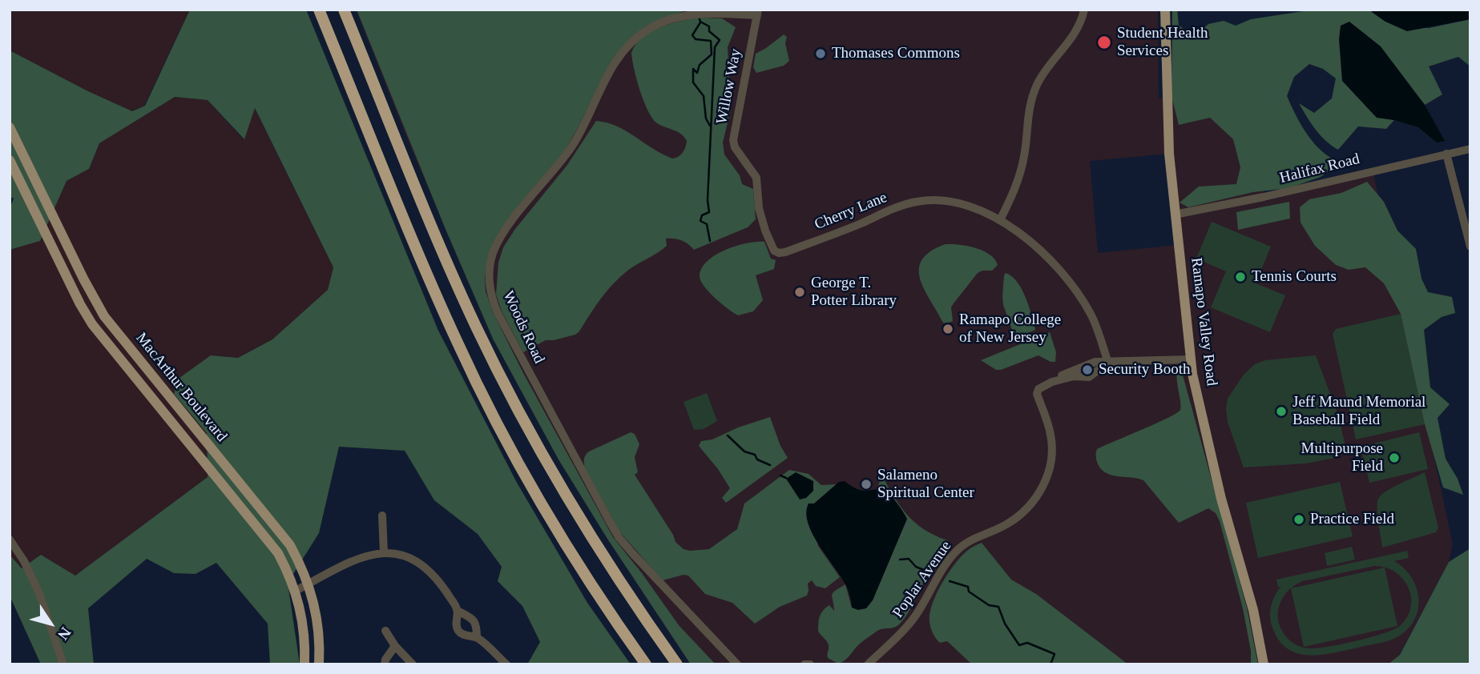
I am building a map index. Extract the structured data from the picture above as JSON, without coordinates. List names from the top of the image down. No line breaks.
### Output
{"streets":{"main road":["Ramapo Valley Road","MacArthur Boulevard"],"street":["Willow Way","Halifax Road","Cherry Lane","Woods Road","Poplar Avenue"]},"crossings":[["Willow Way","Cherry Lane"],["Willow Way","Woods Road"],["Halifax Road","Ramapo Valley Road"]],"places":["Student Health Services","Thomases Commons","Tennis Courts","George T. Potter Library","Ramapo College of New Jersey","Security Booth","Jeff Maund Memorial Baseball Field","Multipurpose Field","Salameno Spiritual Center","Practice Field"],"north":"bottom right"}
